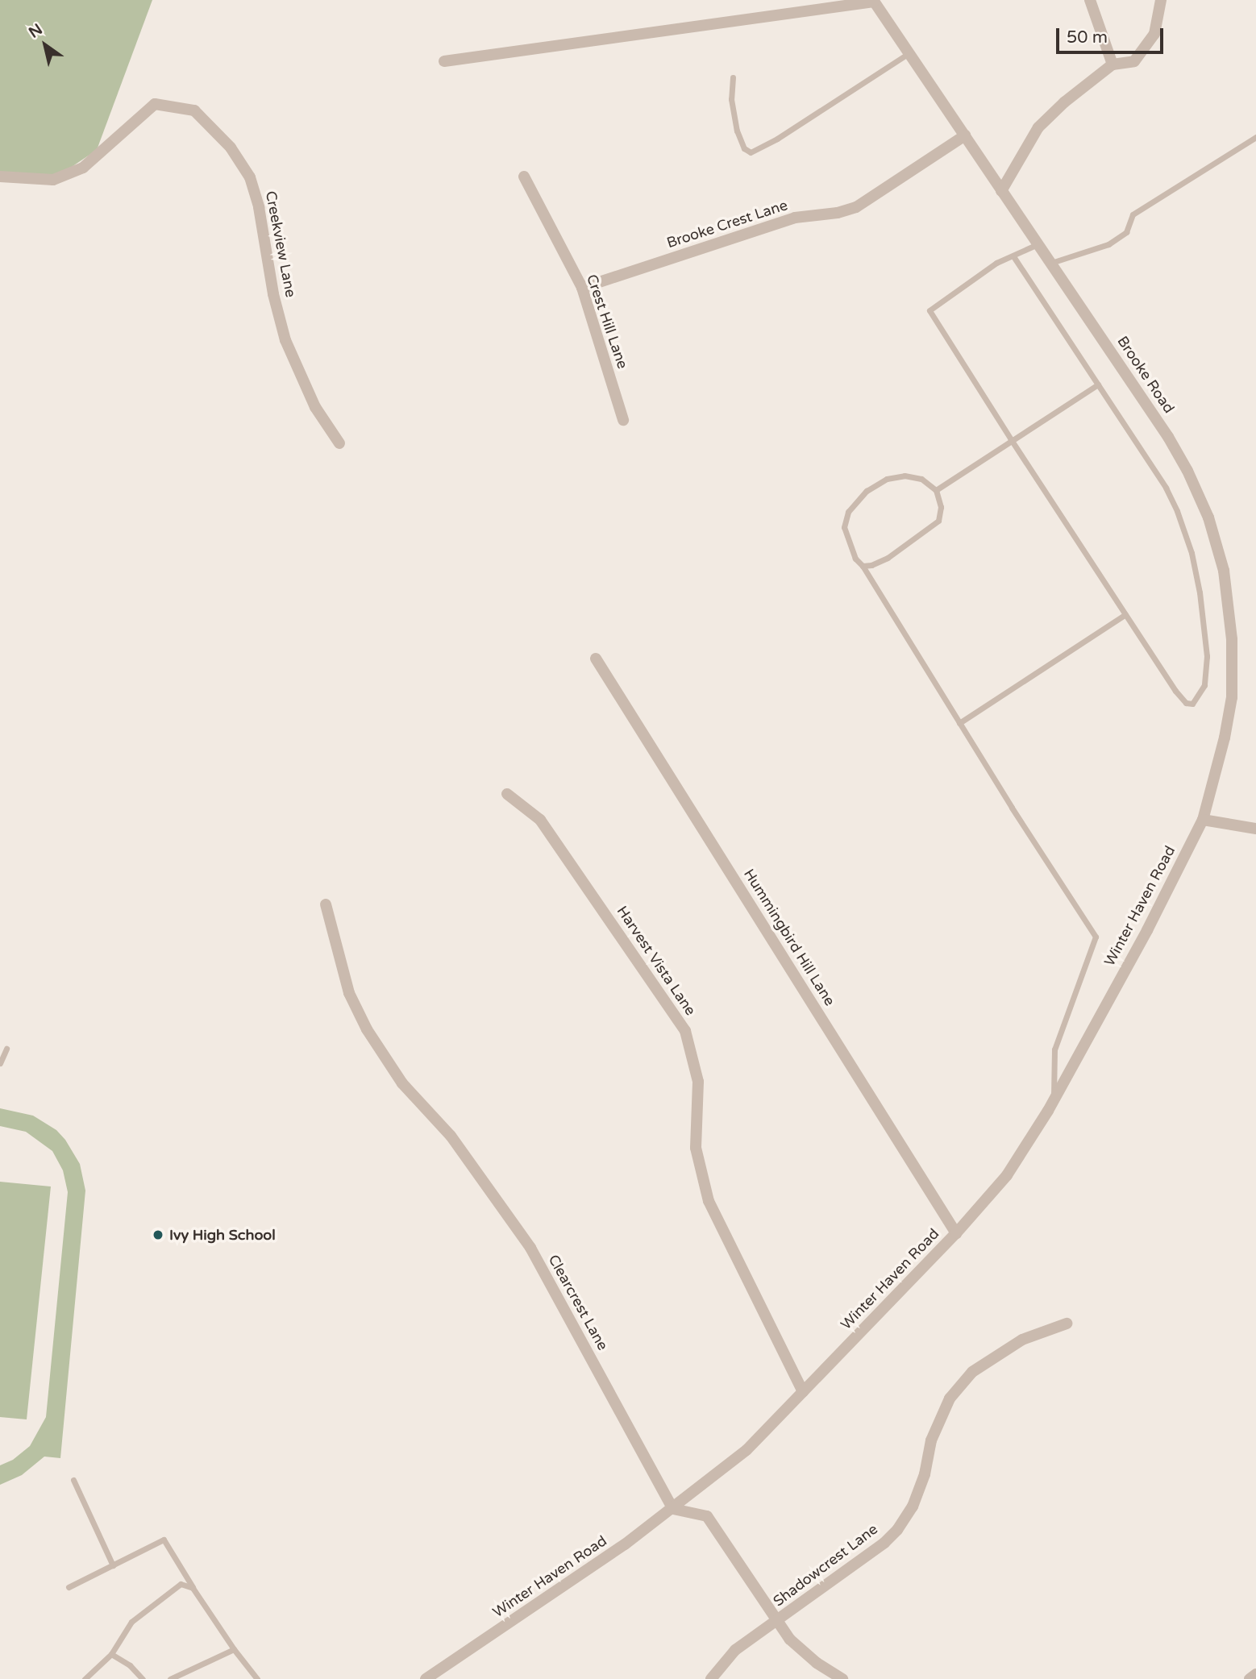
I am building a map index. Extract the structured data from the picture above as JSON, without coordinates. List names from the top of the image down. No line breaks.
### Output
{"streets":{"street":["Brooke Crest Lane","Creekview Lane","Crest Hill Lane","Brooke Road","Winter Haven Road","Hummingbird Hill Lane","Harvest Vista Lane","Clearcrest Lane","Shadowcrest Lane"]},"crossings":[["Brooke Crest Lane","Crest Hill Lane"],["Brooke Crest Lane","Brooke Road"],["Brooke Road","Winter Haven Road"],["Winter Haven Road","Hummingbird Hill Lane"],["Winter Haven Road","Harvest Vista Lane"],["Winter Haven Road","Clearcrest Lane"]],"places":["Ivy High School"],"scale_bar":"50 m","north":"top left"}
